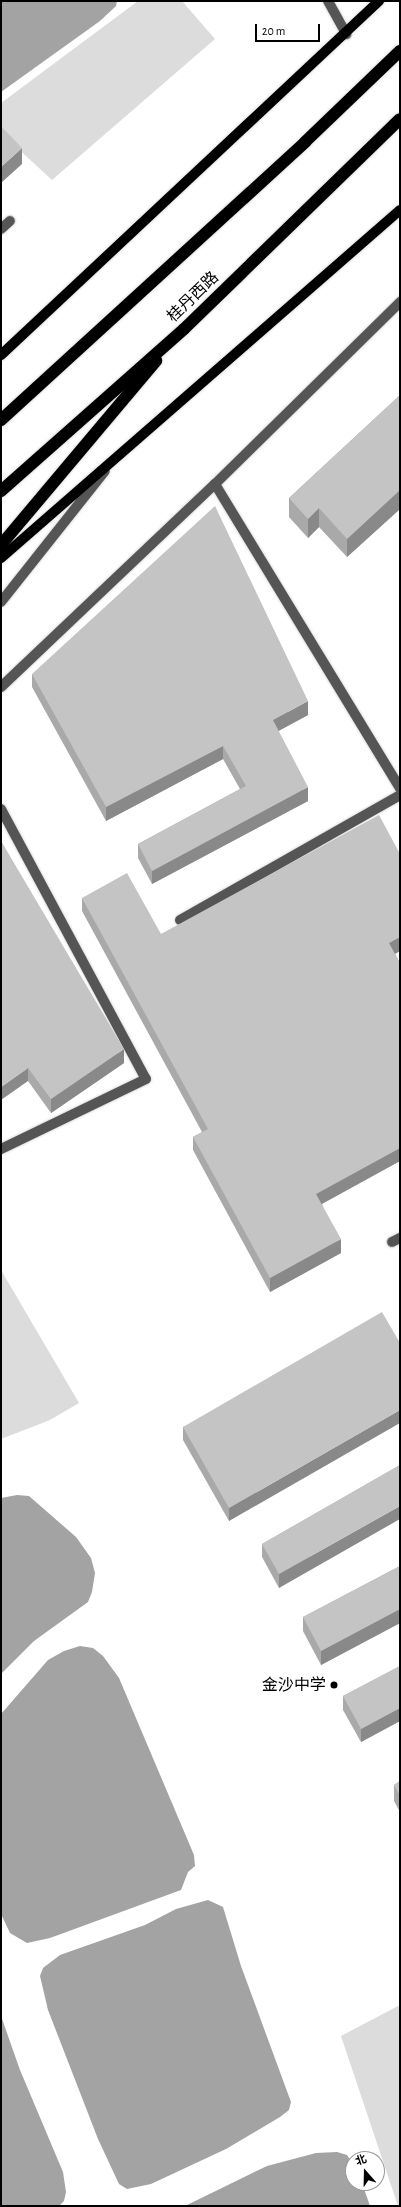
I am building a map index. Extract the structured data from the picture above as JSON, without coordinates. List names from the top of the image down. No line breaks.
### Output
{"streets":{"highway":["桂丹西路"]},"places":["金沙中学"],"scale_bar":"20 m","north":"top"}
